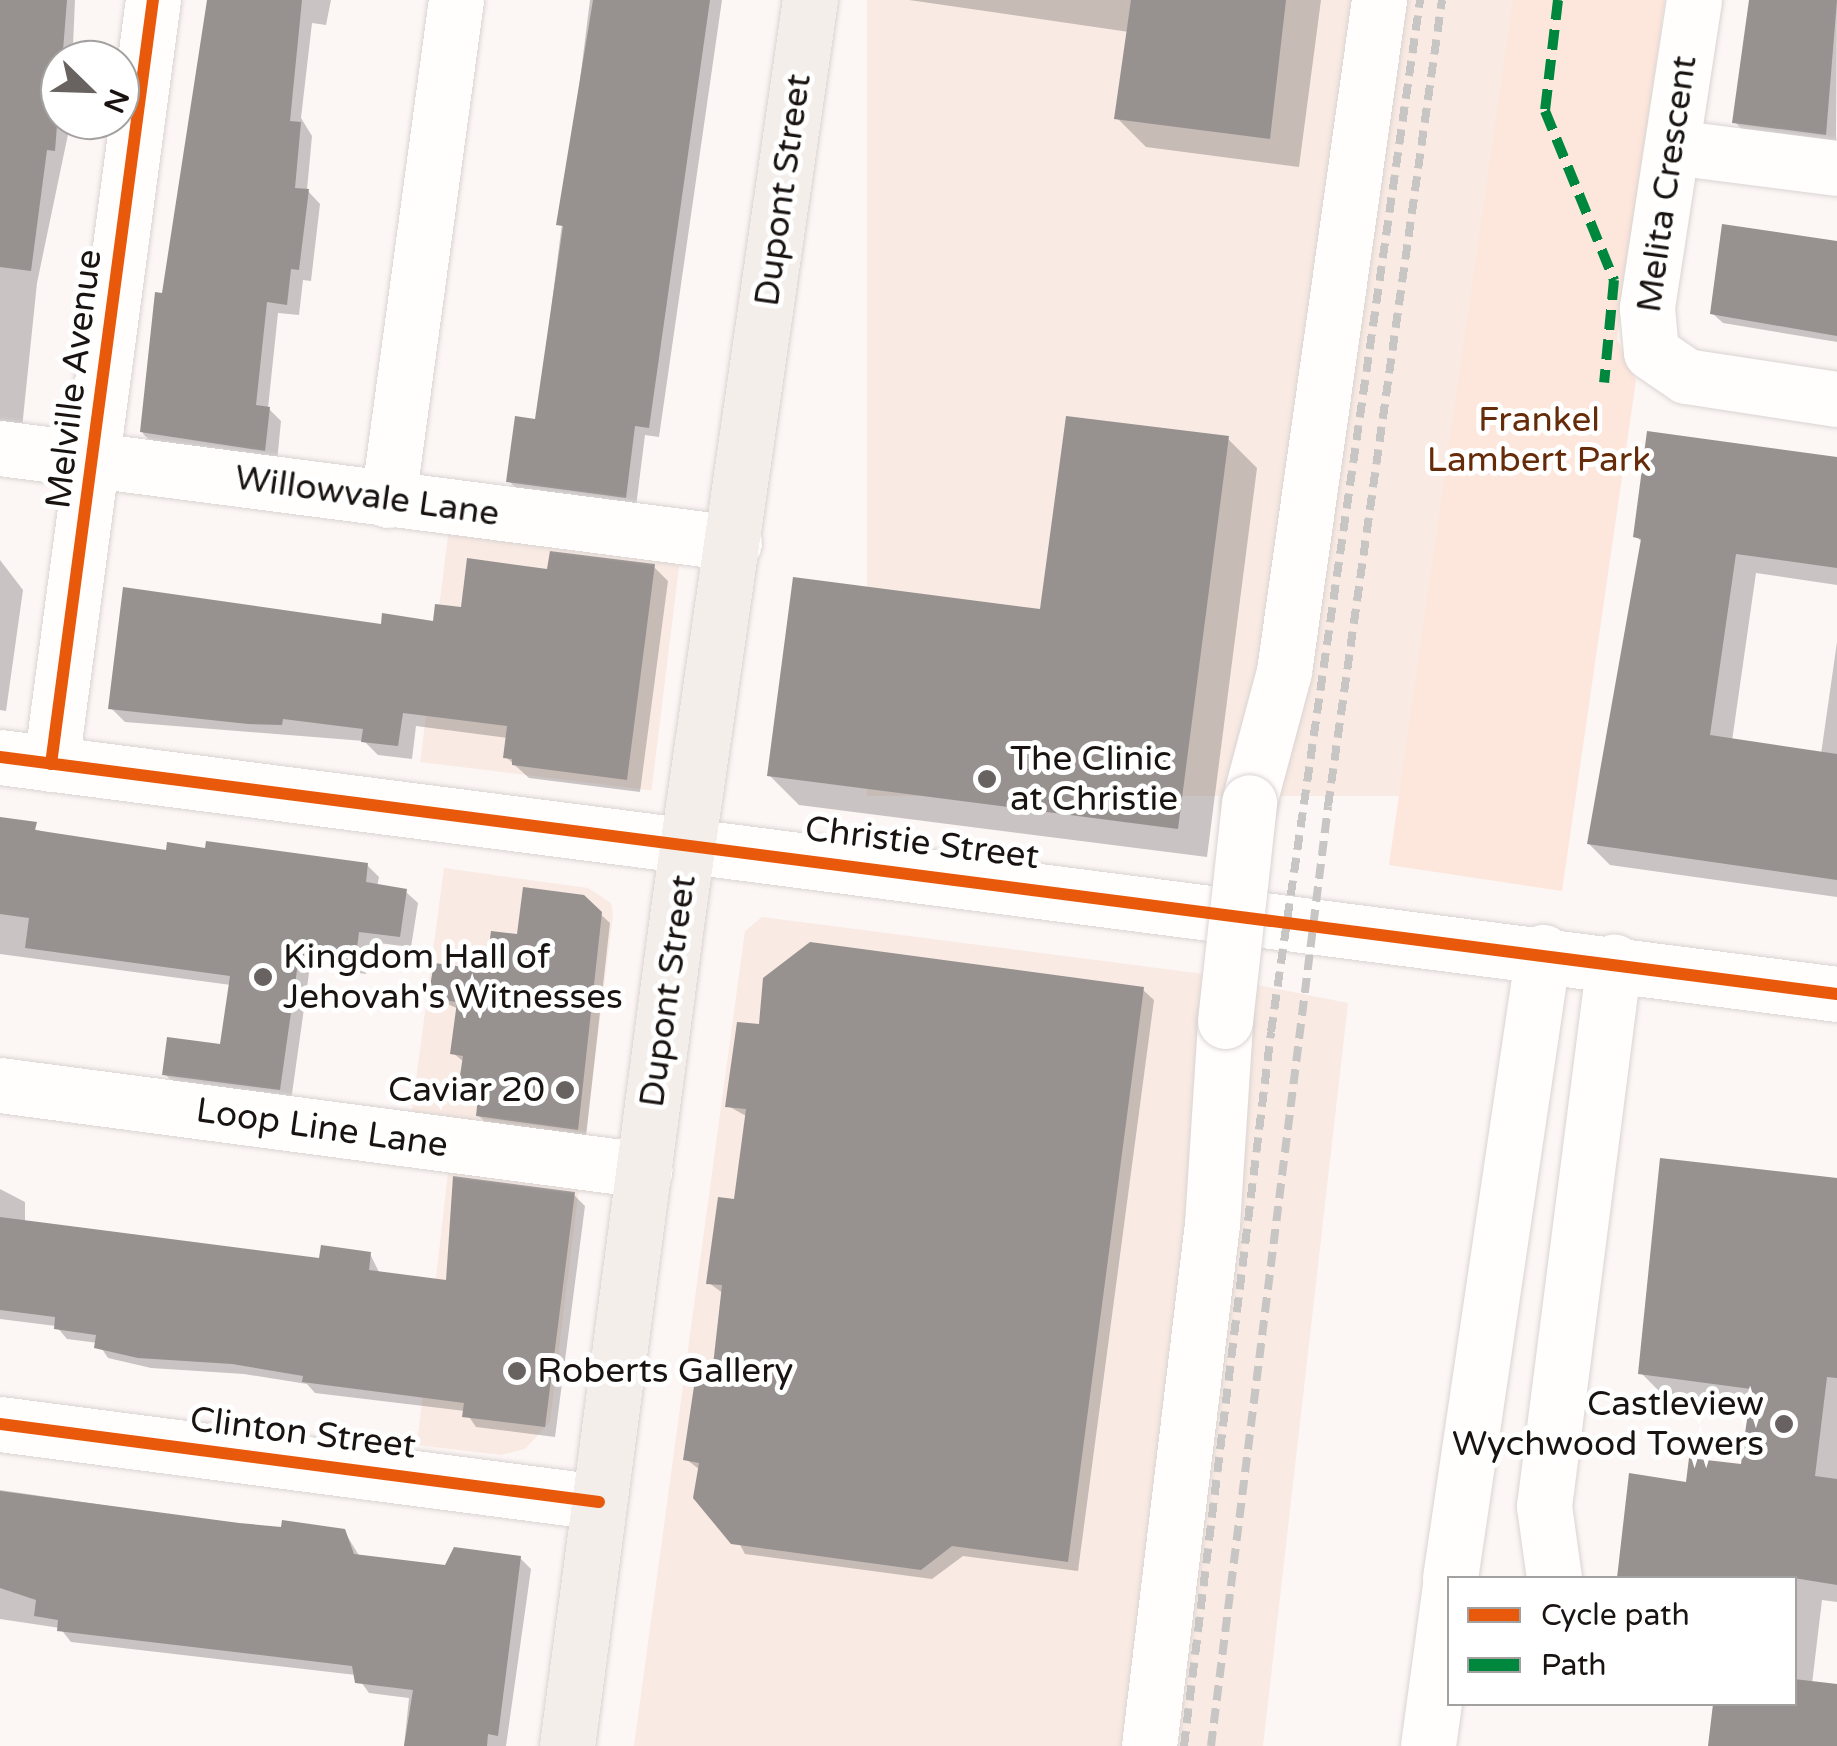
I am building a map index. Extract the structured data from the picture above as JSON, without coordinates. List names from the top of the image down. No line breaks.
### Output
{"streets":{"main road":["Dupont Street"],"street":["Melita Crescent","Melville Avenue","Willowvale Lane","Christie Street","Loop Line Lane","Clinton Street"]},"crossings":[["Dupont Street","Willowvale Lane"],["Dupont Street","Christie Street"],["Dupont Street","Loop Line Lane"],["Dupont Street","Clinton Street"],["Melville Avenue","Willowvale Lane"],["Melville Avenue","Christie Street"]],"parks":["Frankel Lambert Park"],"places":["The Clinic at Christie","Kingdom Hall of Jehovah's Witnesses","Caviar 20","Roberts Gallery","Castleview Wychwood Towers"],"legend":["Cycle path","Path"],"north":"bottom right"}
